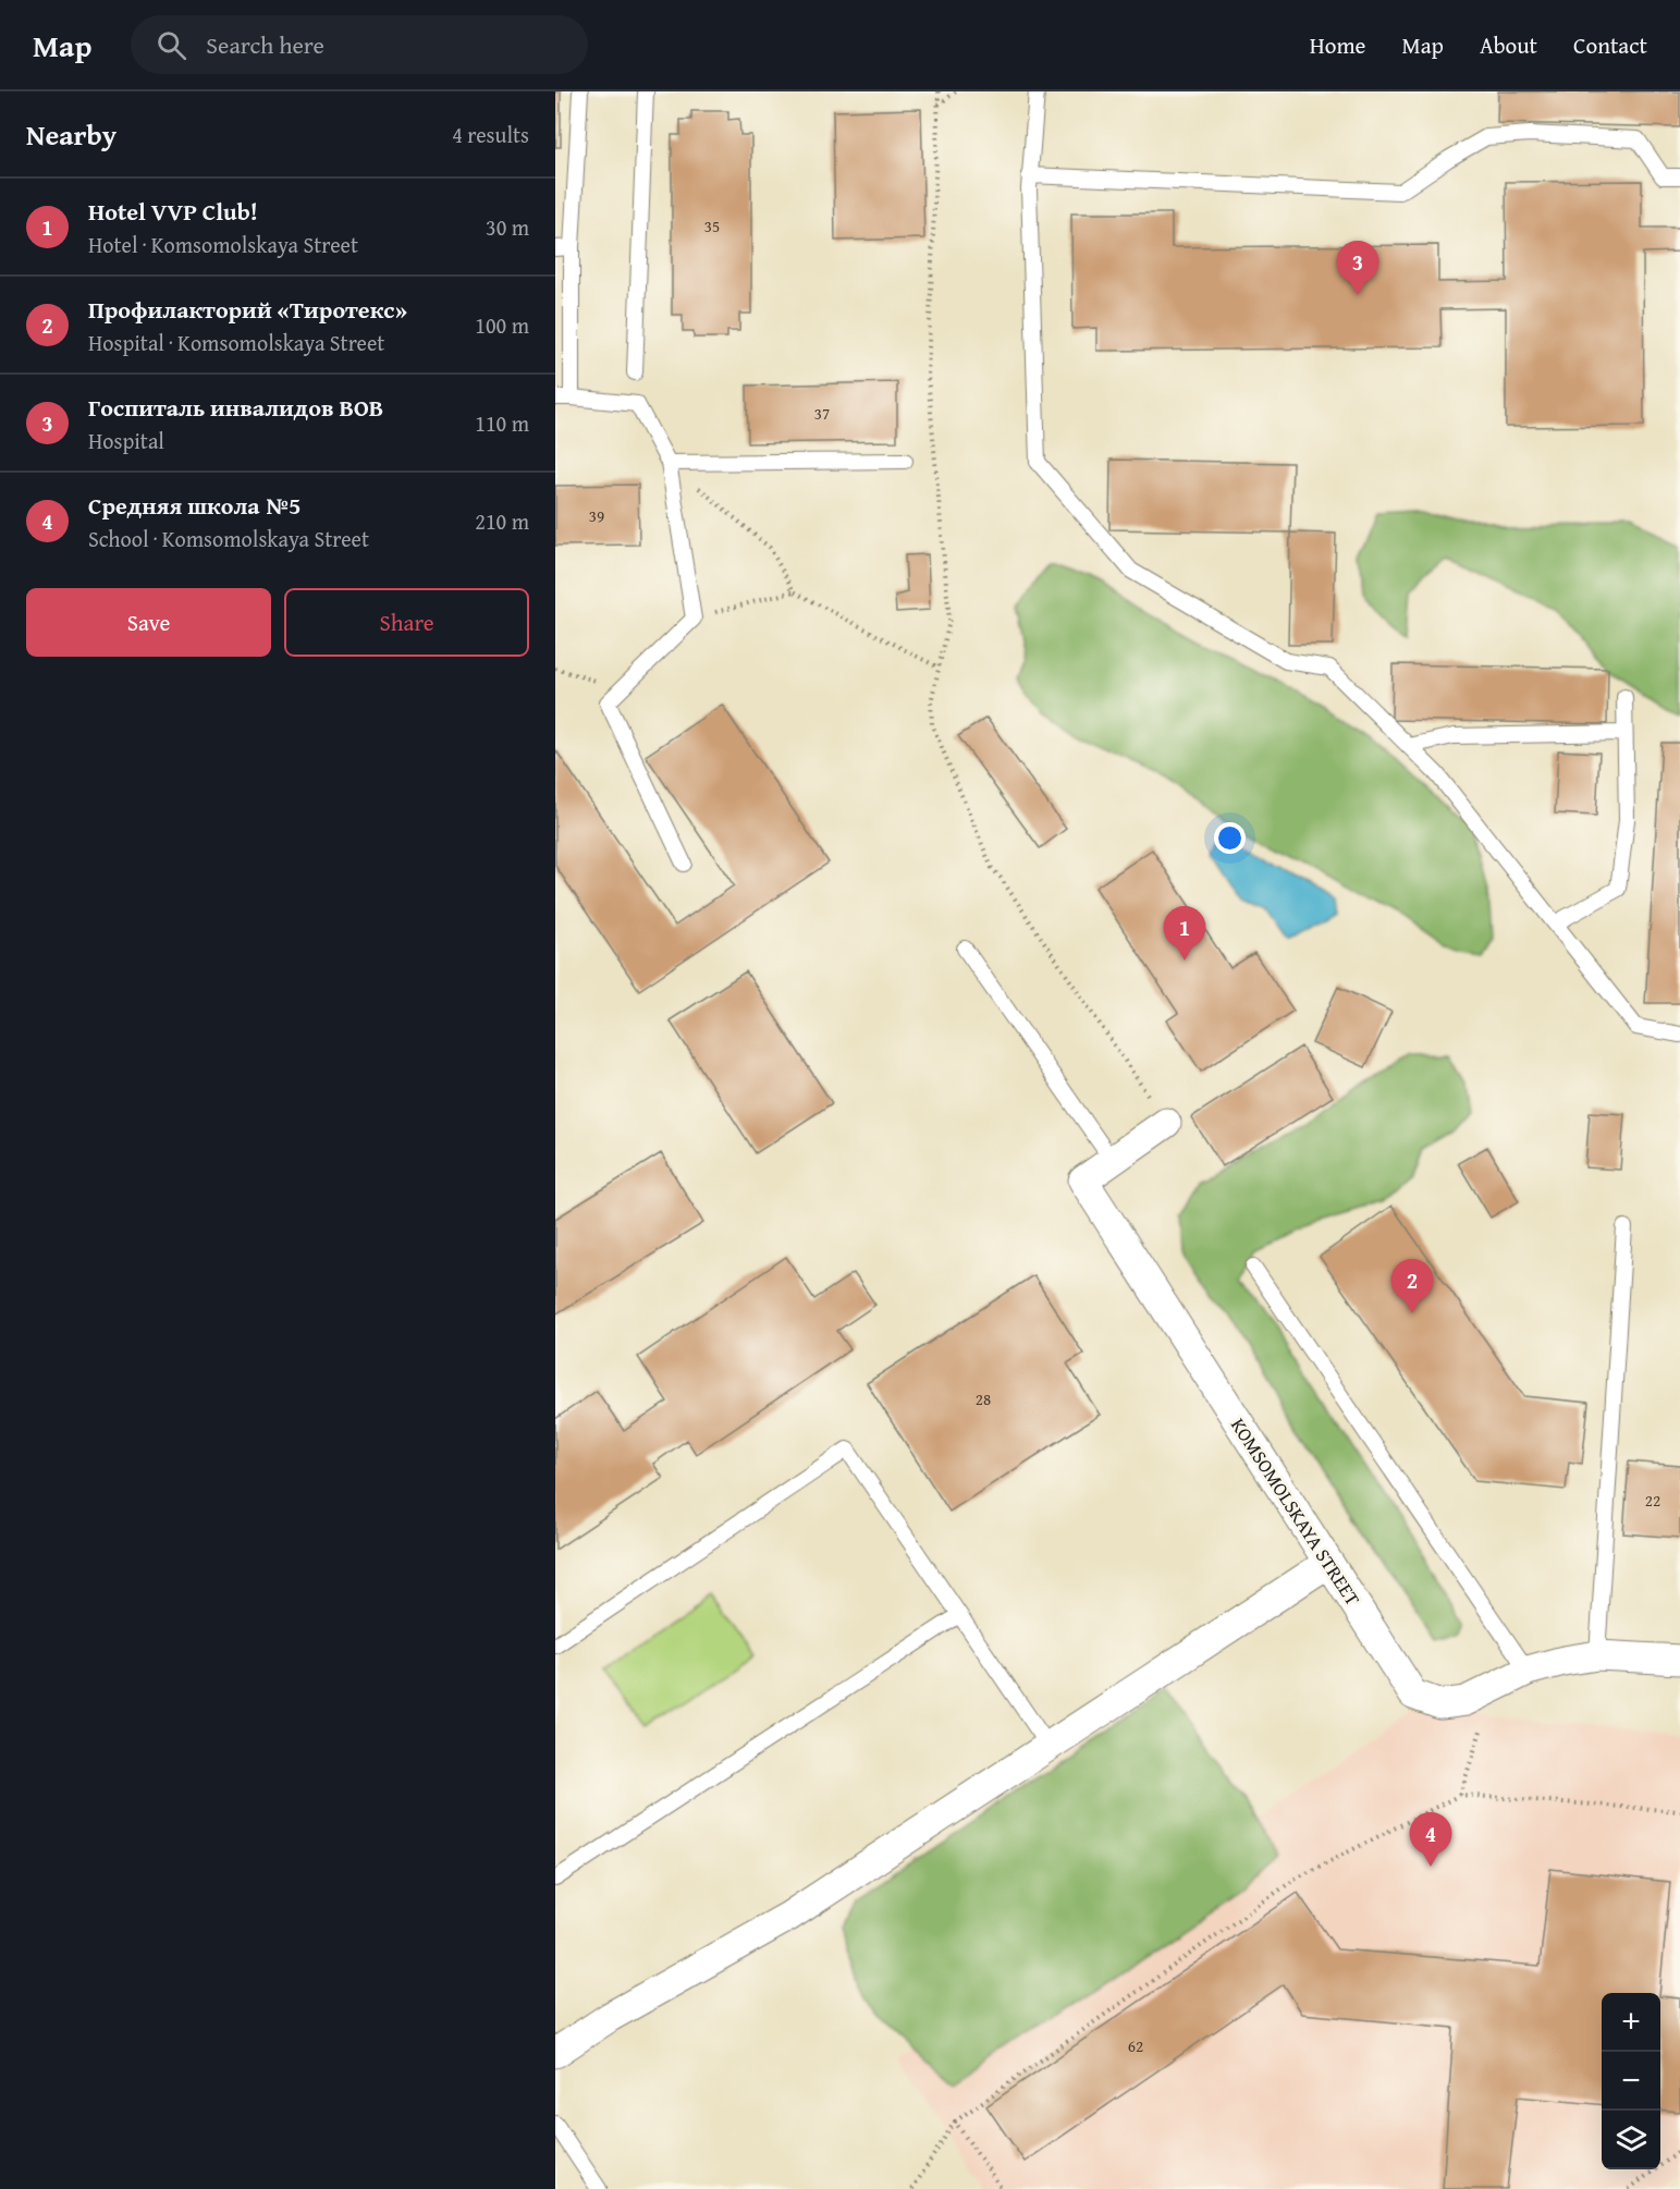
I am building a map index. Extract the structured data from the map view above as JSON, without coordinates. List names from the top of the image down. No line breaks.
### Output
{"streets":{"street":["KOMSOMOLSKAYA STREET"]},"house_numbers":["35","37","39","28","22","62"],"page":{"header":"Map","search":"Search here","nav":["Home","Map","About","Contact"],"heading":["Nearby","4 results"],"list":[{"mark":"1","name":"Hotel VVP Club!","note":"Hotel · Komsomolskaya Street","value":"30 m"},{"mark":"2","name":"Профилакторий «Тиротекс»","note":"Hospital · Komsomolskaya Street","value":"100 m"},{"mark":"3","name":"Госпиталь инвалидов ВОВ","note":"Hospital","value":"110 m"},{"mark":"4","name":"Средняя школа №5","note":"School · Komsomolskaya Street","value":"210 m"}],"pins":["3","1","2","4"],"buttons":["Save","Share"],"map_buttons":["+","−"]}}
